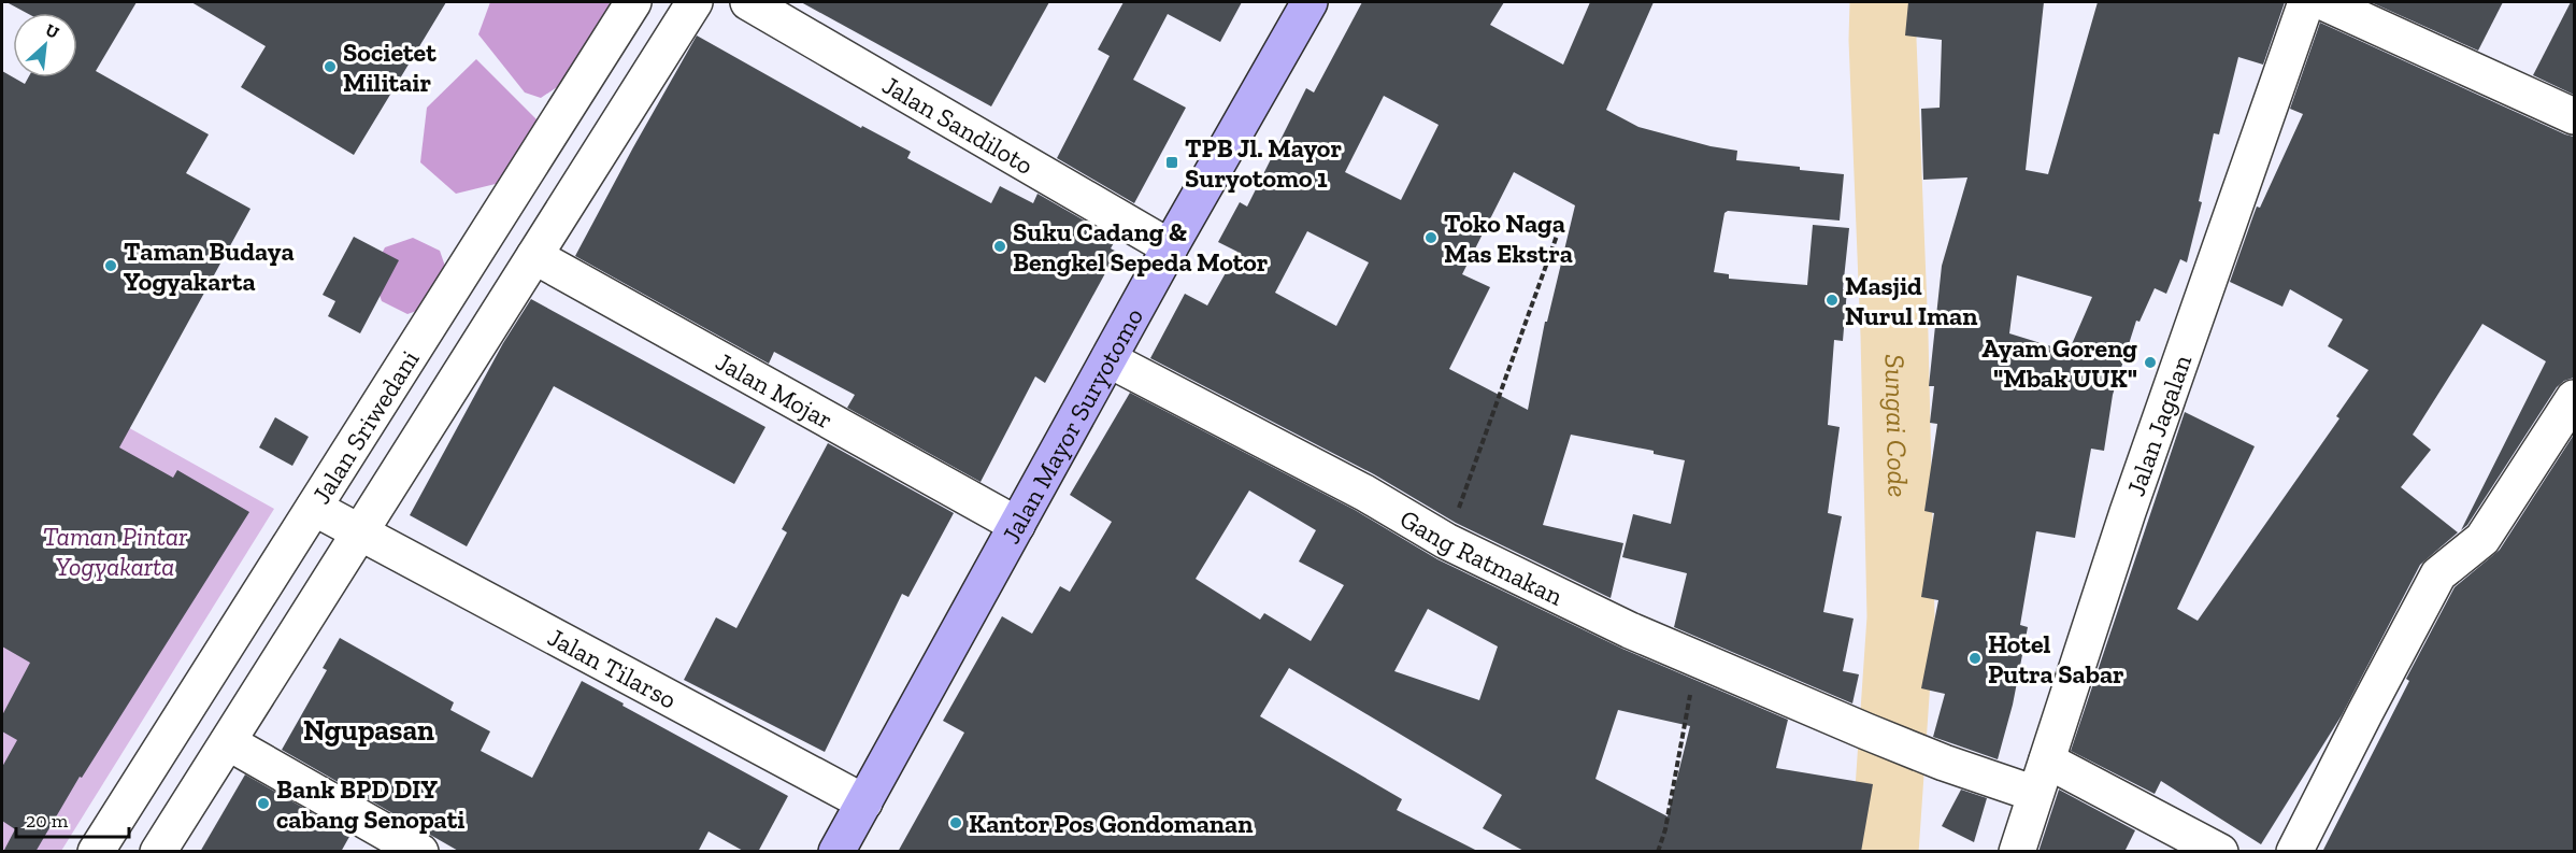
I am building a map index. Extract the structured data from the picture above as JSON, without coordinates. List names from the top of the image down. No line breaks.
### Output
{"streets":{"main road":["Jalan Mayor Suryotomo"],"street":["Jalan Sandiloto","Jalan Mojar","Jalan Sriwedani","Jalan Jagalan","Gang Ratmakan","Jalan Tilarso"]},"crossings":[["Jalan Sandiloto","Jalan Mayor Suryotomo"],["Jalan Mojar","Jalan Sriwedani"],["Jalan Mojar","Jalan Mayor Suryotomo"],["Jalan Sriwedani","Jalan Tilarso"],["Jalan Mayor Suryotomo","Gang Ratmakan"],["Jalan Mayor Suryotomo","Jalan Tilarso"],["Jalan Jagalan","Gang Ratmakan"]],"districts":["Ngupasan"],"water":["Sungai Code"],"parks":["Taman Pintar Yogyakarta"],"places":{"other":["Societet Militair","Toko Naga Mas Ekstra","Suku Cadang & Bengkel Sepeda Motor","Taman Budaya Yogyakarta","Masjid Nurul Iman","Ayam Goreng \"Mbak UUK\"","Hotel Putra Sabar","Bank BPD DIY cabang Senopati","Kantor Pos Gondomanan"],"transit":["TPB Jl. Mayor Suryotomo 1"]},"scale_bar":"20 m","north":"top right"}
